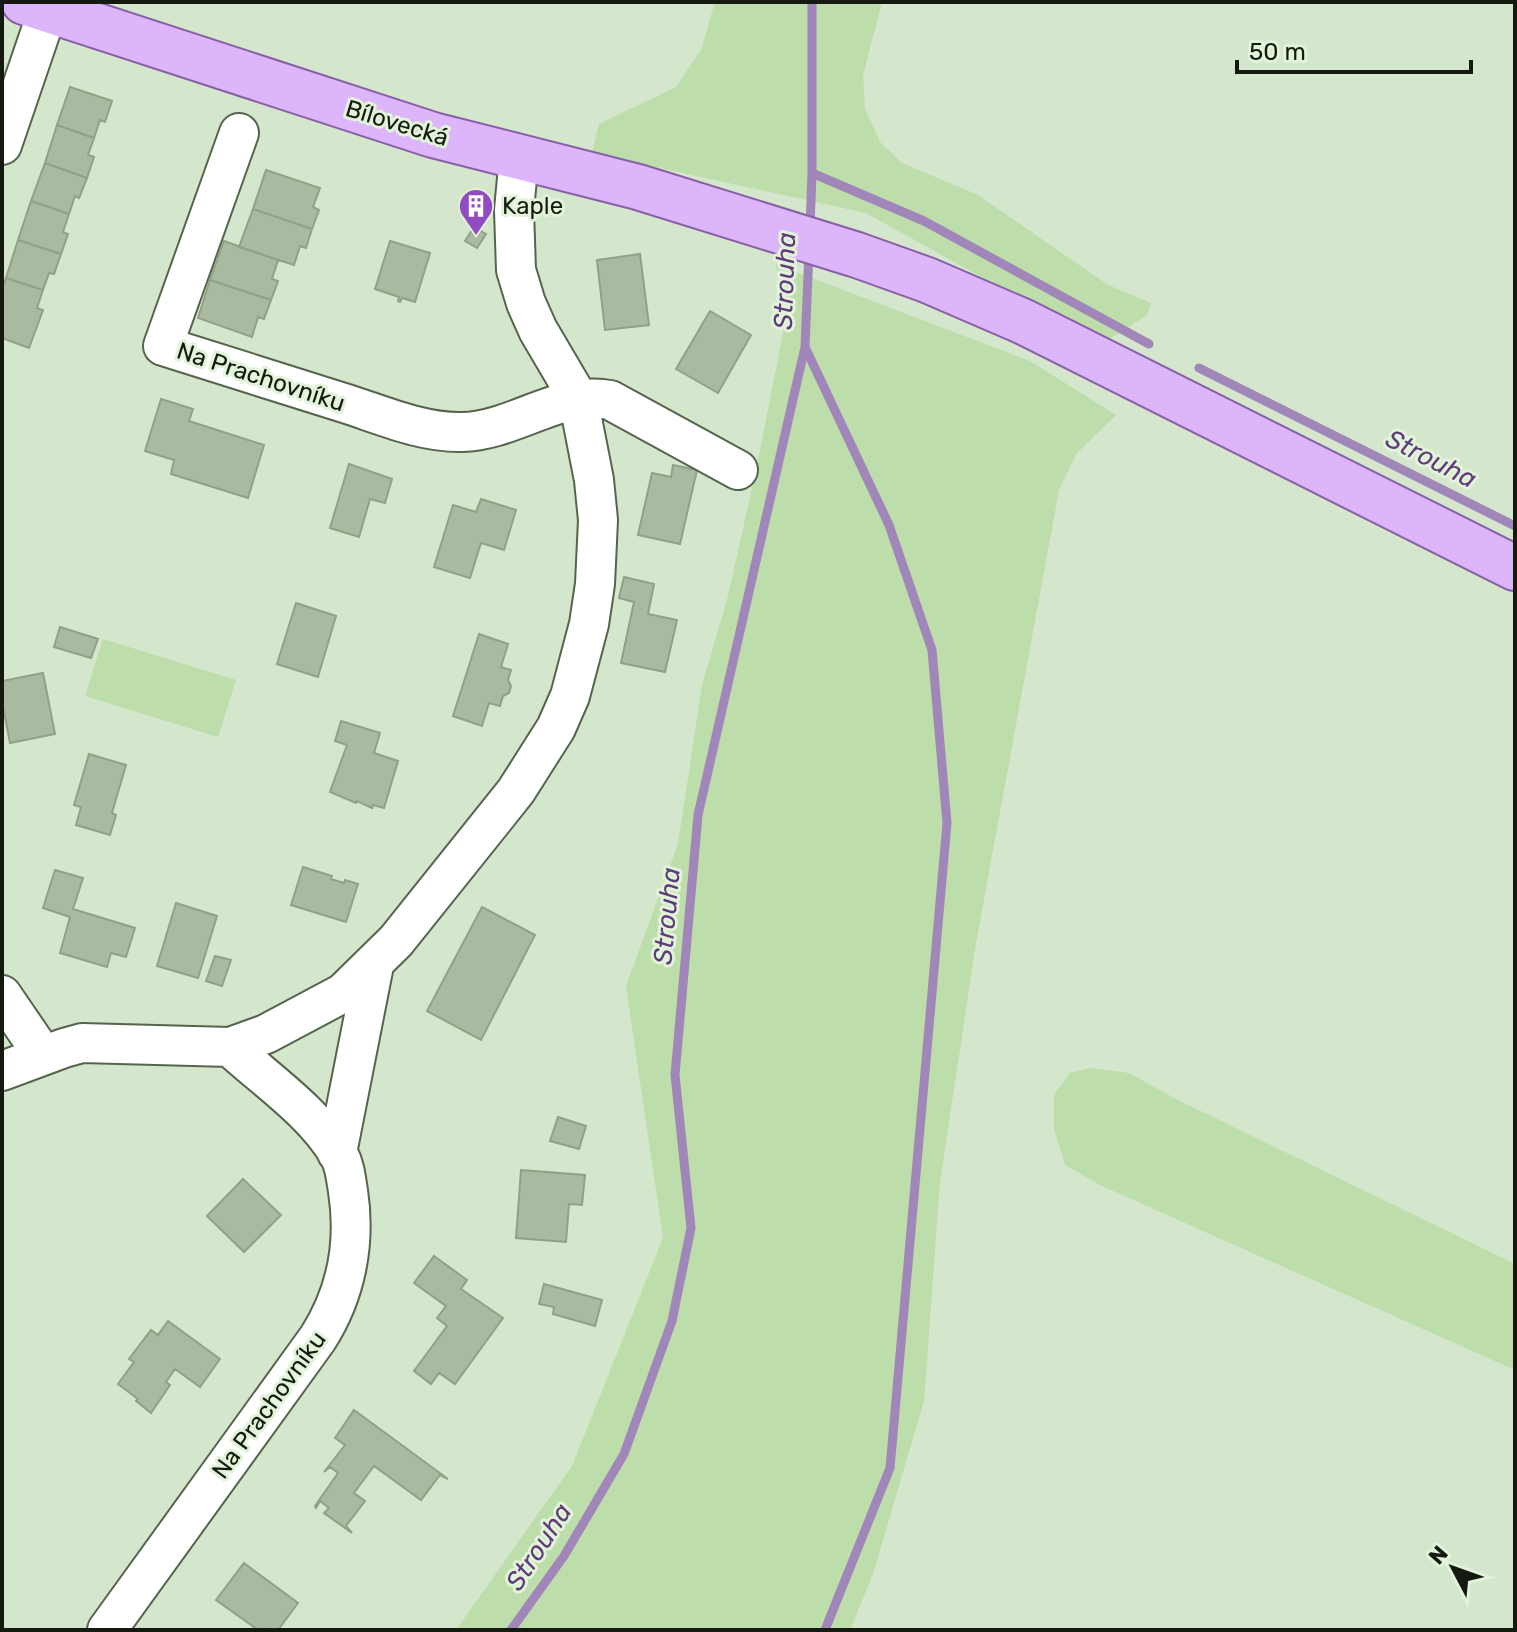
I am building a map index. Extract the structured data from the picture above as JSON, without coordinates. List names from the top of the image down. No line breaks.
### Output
{"streets":{"main road":["Bílovecká"],"street":["Na Prachovníku"]},"water":["Strouha"],"places":{"building":["Kaple"]},"scale_bar":"50 m","north":"top left"}
